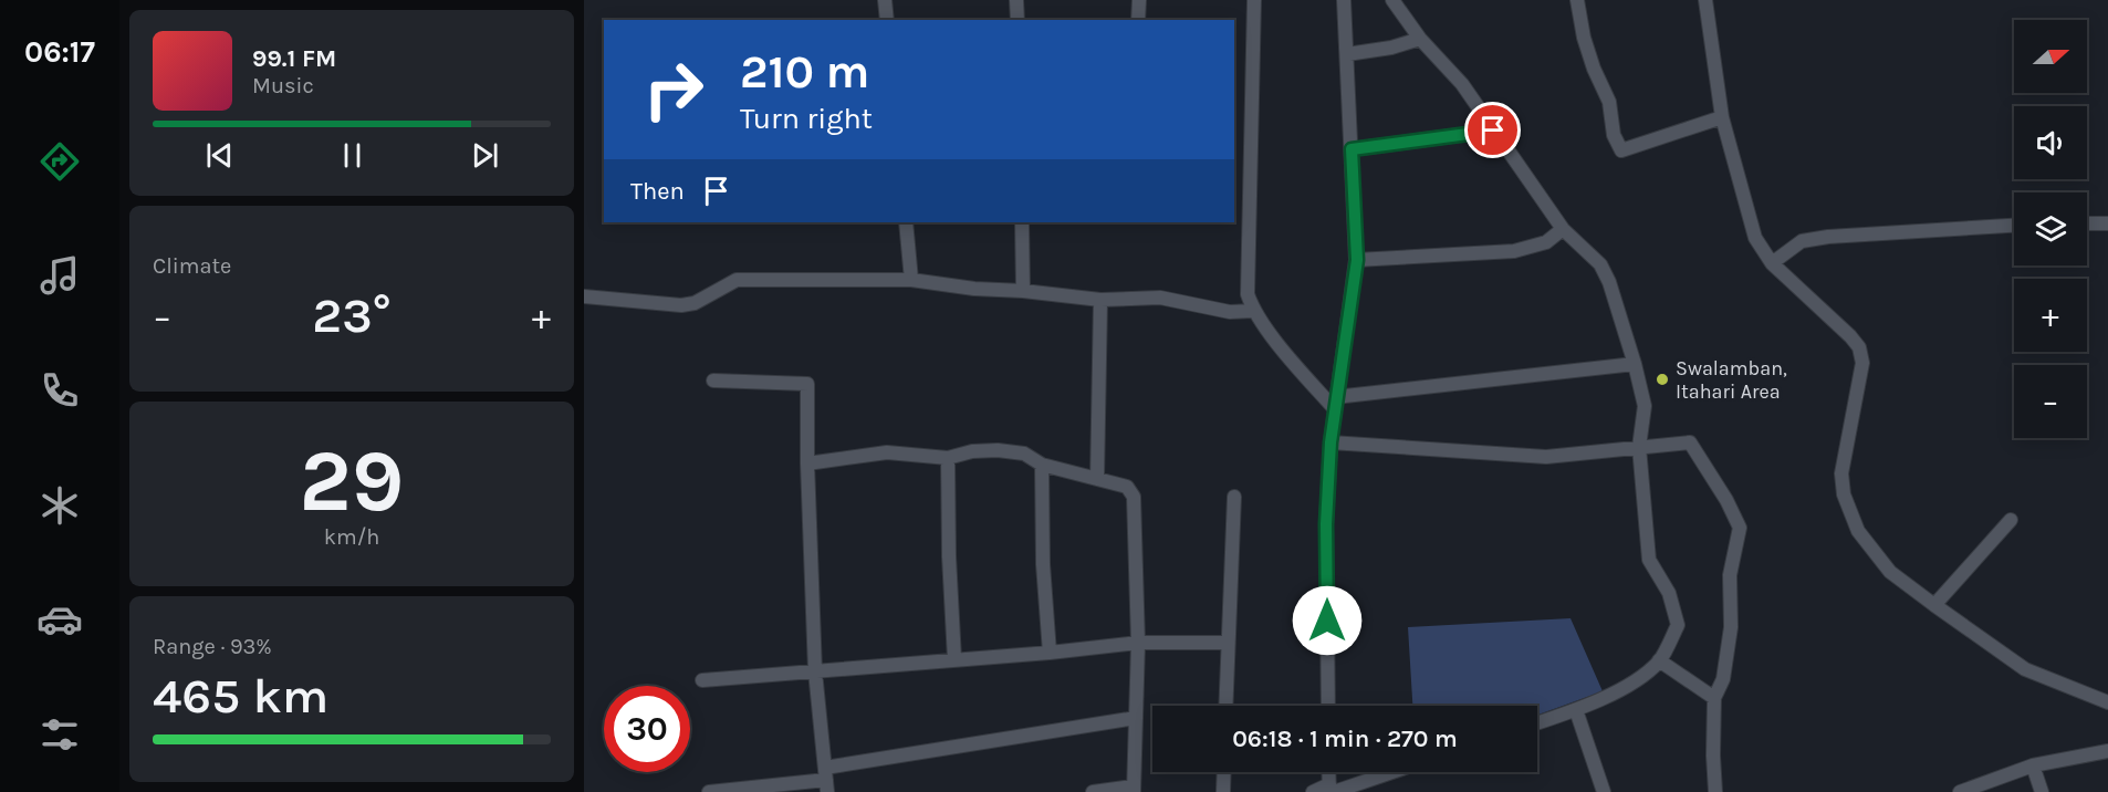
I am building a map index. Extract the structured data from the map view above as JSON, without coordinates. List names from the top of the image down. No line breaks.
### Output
{"places":["Swalamban, Itahari Area"],"north":"right","page":{"tabs":"06:17","map_buttons":["+","−"],"turn":["210 m","Turn right"],"song":["99.1 FM","Music"],"then":"Then","tile":["Climate",["29","km/h"],["Range · 93%","465 km"]],"heat":["−","23°","+"],"limit":"30","trip":"06:18 · 1 min · 270 m"}}
